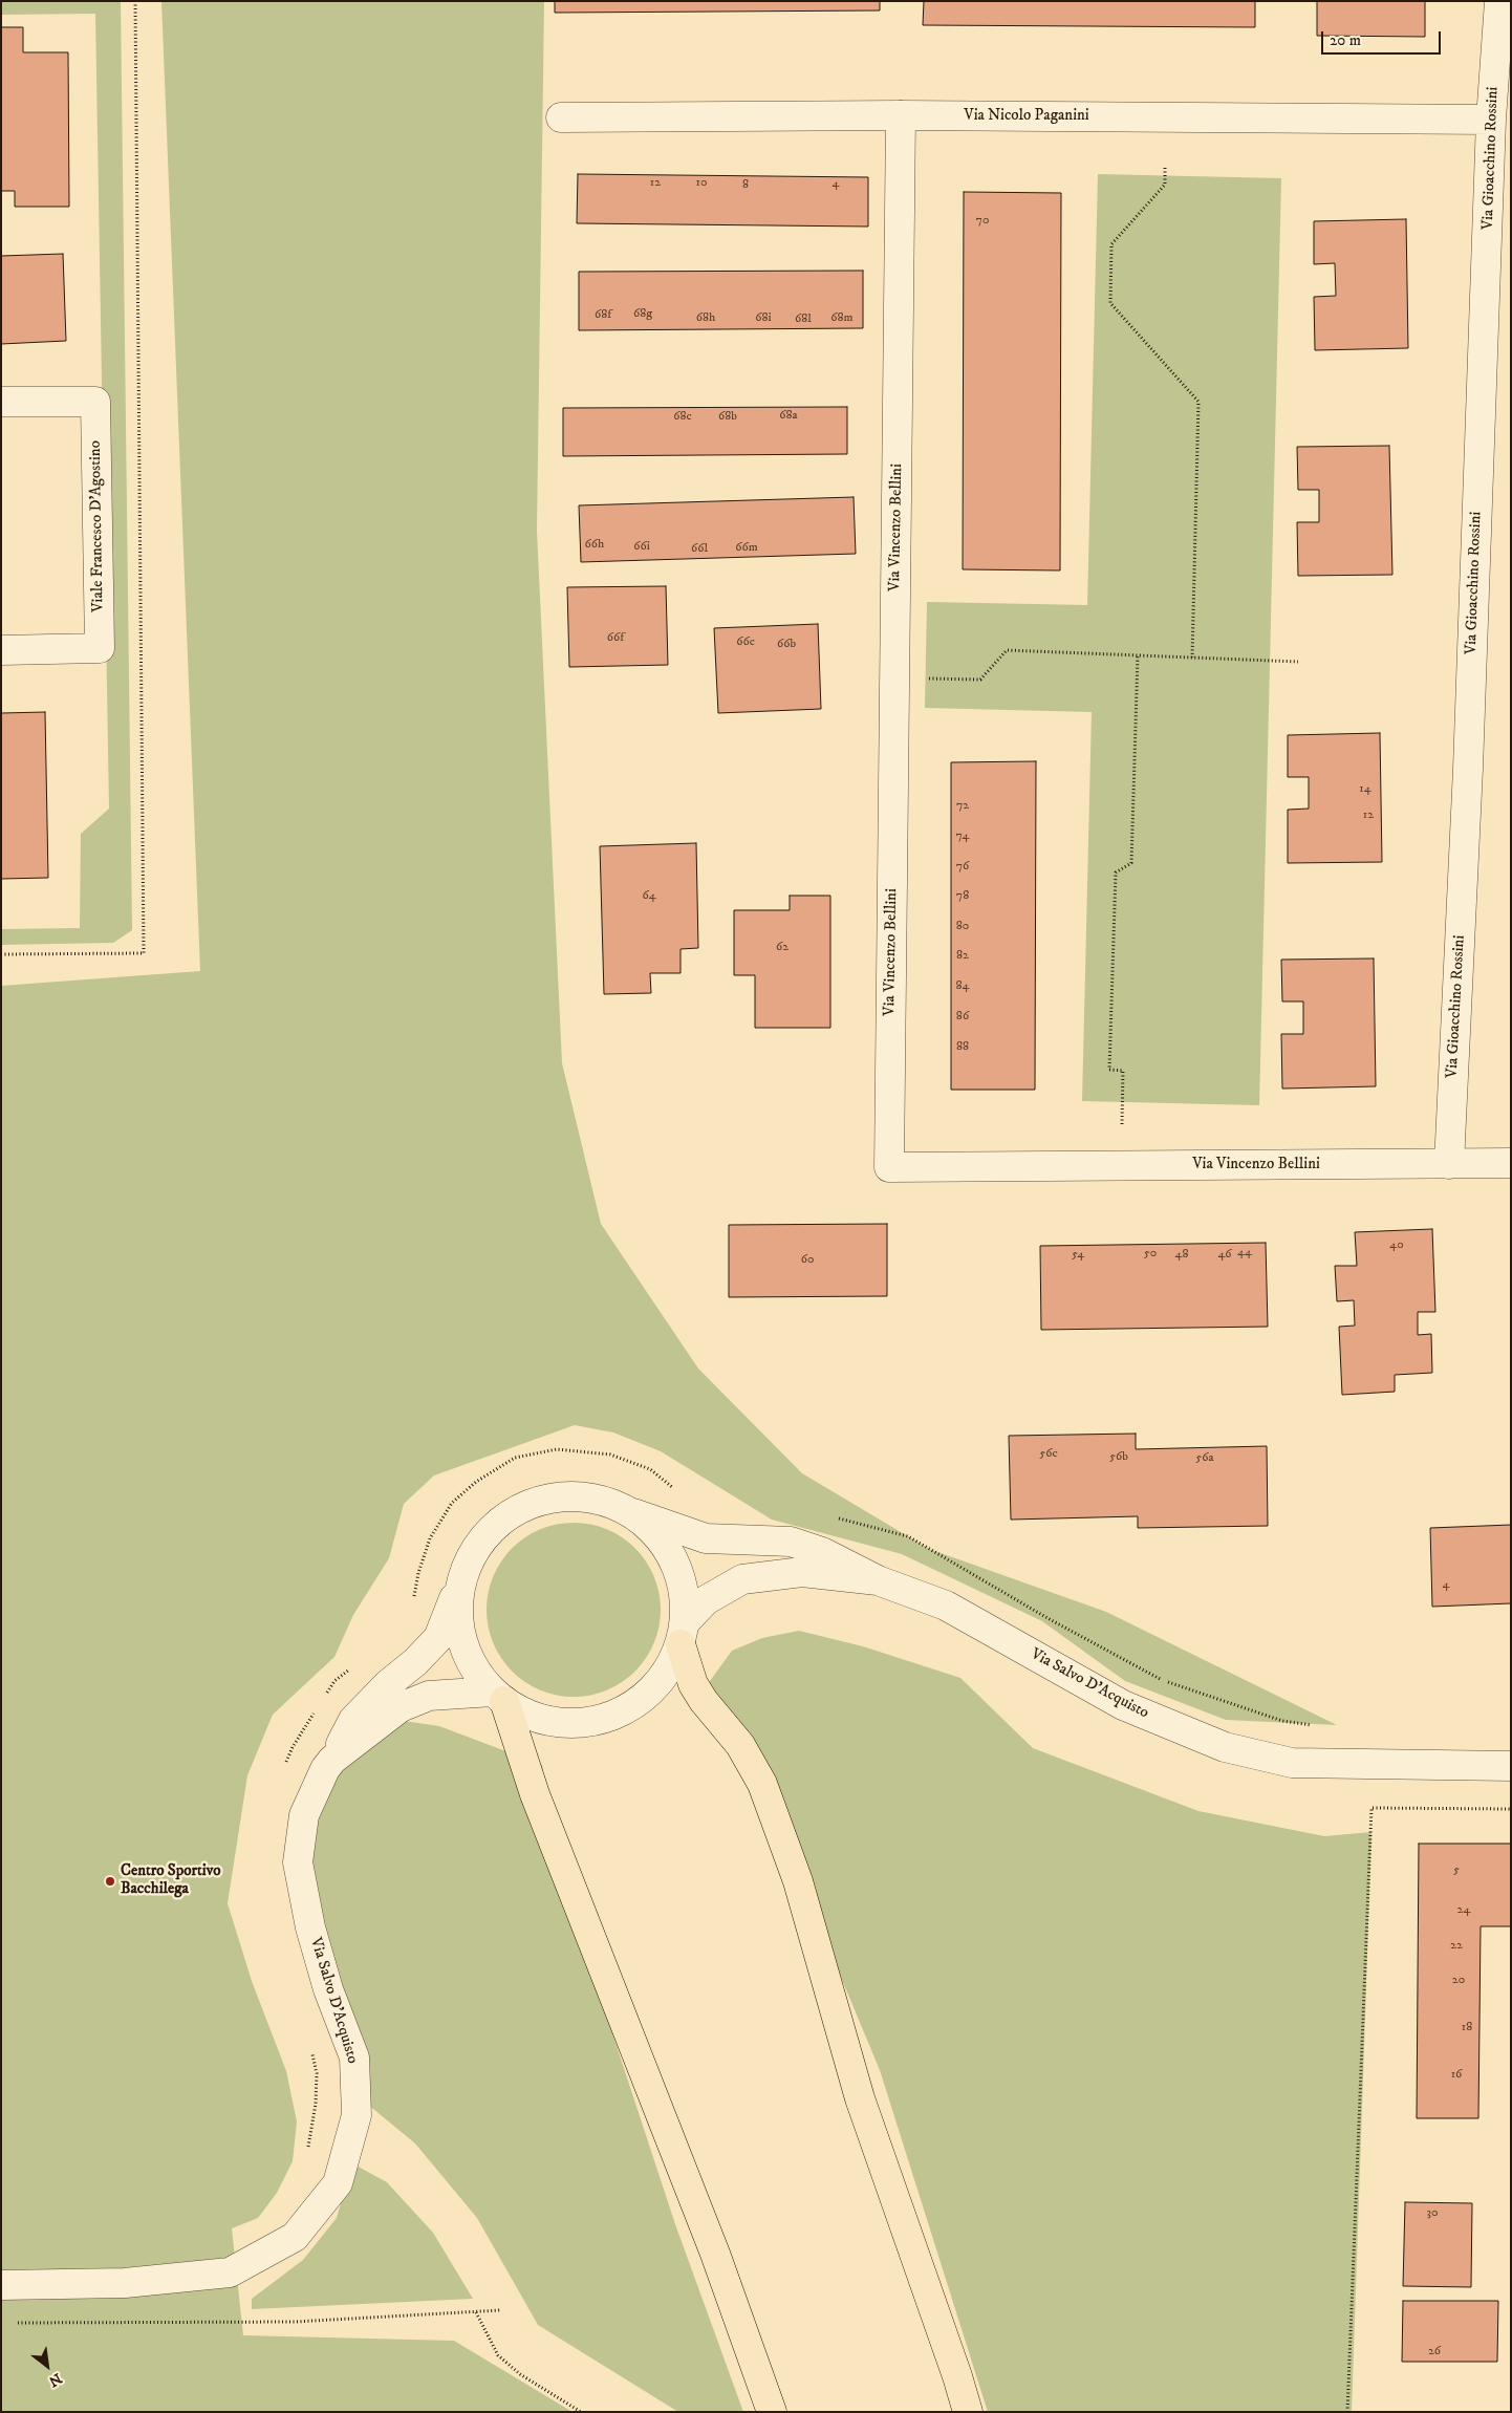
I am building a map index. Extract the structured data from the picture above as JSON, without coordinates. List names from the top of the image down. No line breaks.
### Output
{"streets":{"street":["Via Nicolo Paganini","Via Gioacchino Rossini","Viale Francesco D'Agostino","Via Vincenzo Bellini","Via Salvo D'Acquisto"]},"crossings":[["Via Nicolo Paganini","Via Gioacchino Rossini"],["Via Nicolo Paganini","Via Vincenzo Bellini"],["Via Gioacchino Rossini","Via Vincenzo Bellini"]],"places":["Centro Sportivo Bacchilega"],"house_numbers":["12","10","4","8","70","68g","68f","68h","68i","68m","68l","68a","68c","68b","66h","66i","66m","66l","66f","66c","66b","14","72","12","74","76","64","78","80","62","82","84","86","88","40","44","50","54","48","46","60","56c","56b","56a","4","5","24","22","20","18","16","30","26"],"scale_bar":"20 m","north":"bottom right"}
